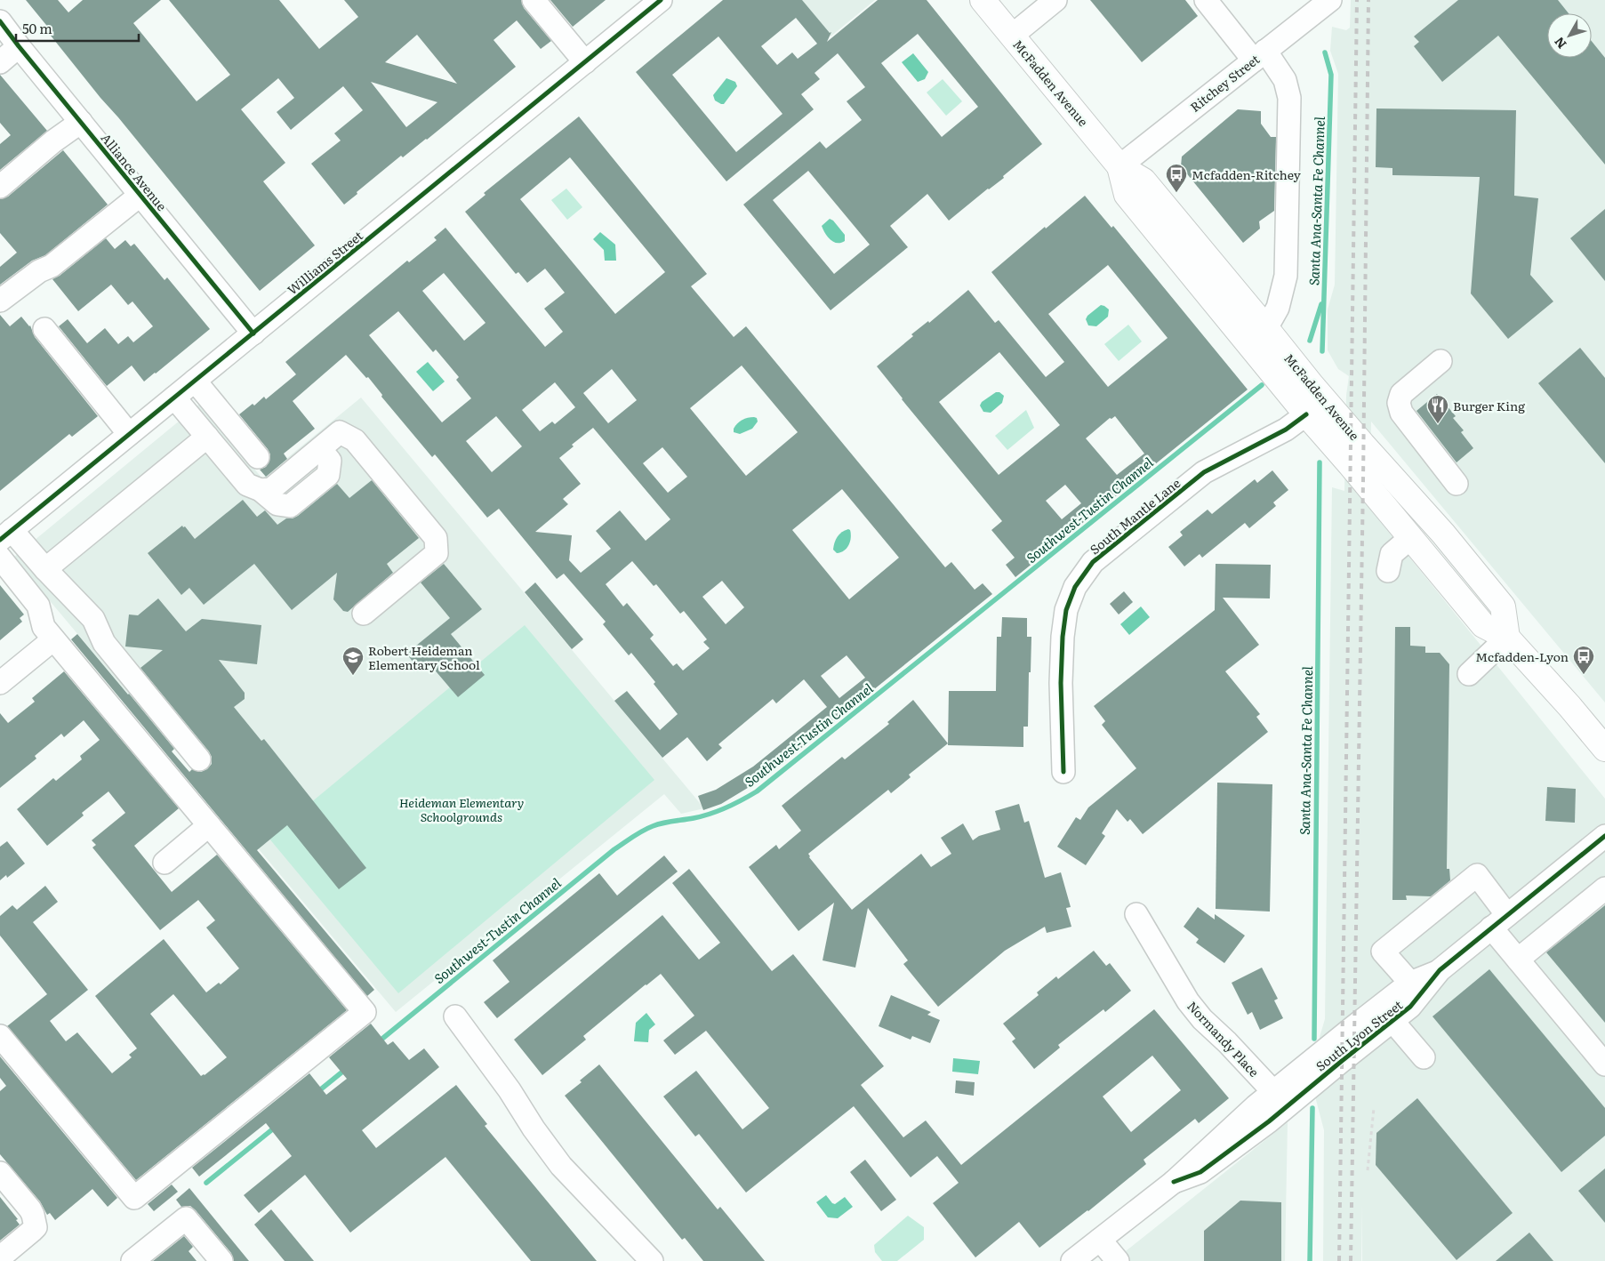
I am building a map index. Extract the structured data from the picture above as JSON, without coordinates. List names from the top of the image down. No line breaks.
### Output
{"streets":{"main road":["McFadden Avenue"],"street":["Ritchey Street","Alliance Avenue","Williams Street","South Mantle Lane","South Lyon Street","Normandy Place"]},"crossings":[["McFadden Avenue","Ritchey Street"],["McFadden Avenue","South Mantle Lane"],["Alliance Avenue","Williams Street"],["South Lyon Street","Normandy Place"]],"water":["Santa Ana-Santa Fe Channel","Southwest-Tustin Channel"],"parks":["Heideman Elementary Schoolgrounds"],"places":{"bus stop":["Mcfadden-Ritchey","Mcfadden-Lyon"],"restaurant":["Burger King"],"school or university":["Robert Heideman Elementary School"]},"scale_bar":"50 m","north":"bottom left"}
